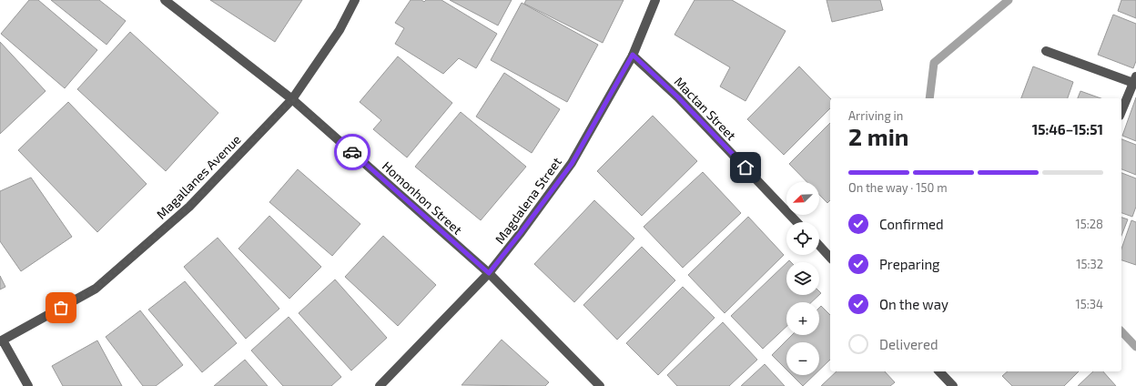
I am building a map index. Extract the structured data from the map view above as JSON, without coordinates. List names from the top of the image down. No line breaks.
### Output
{"streets":{"street":["Mactan Street","Magallanes Avenue","Homonhon Street","Magdalena Street"]},"crossings":[["Mactan Street","Magdalena Street"],["Magallanes Avenue","Homonhon Street"],["Homonhon Street","Magdalena Street"]],"north":"bottom left","page":{"heading":["2 min","Arriving in","15:46–15:51"],"bar":"On the way · 150 m","map_buttons":["+","−"],"list":[["Confirmed","15:28"],["Preparing","15:32"],["On the way","15:34"],"Delivered"]}}
